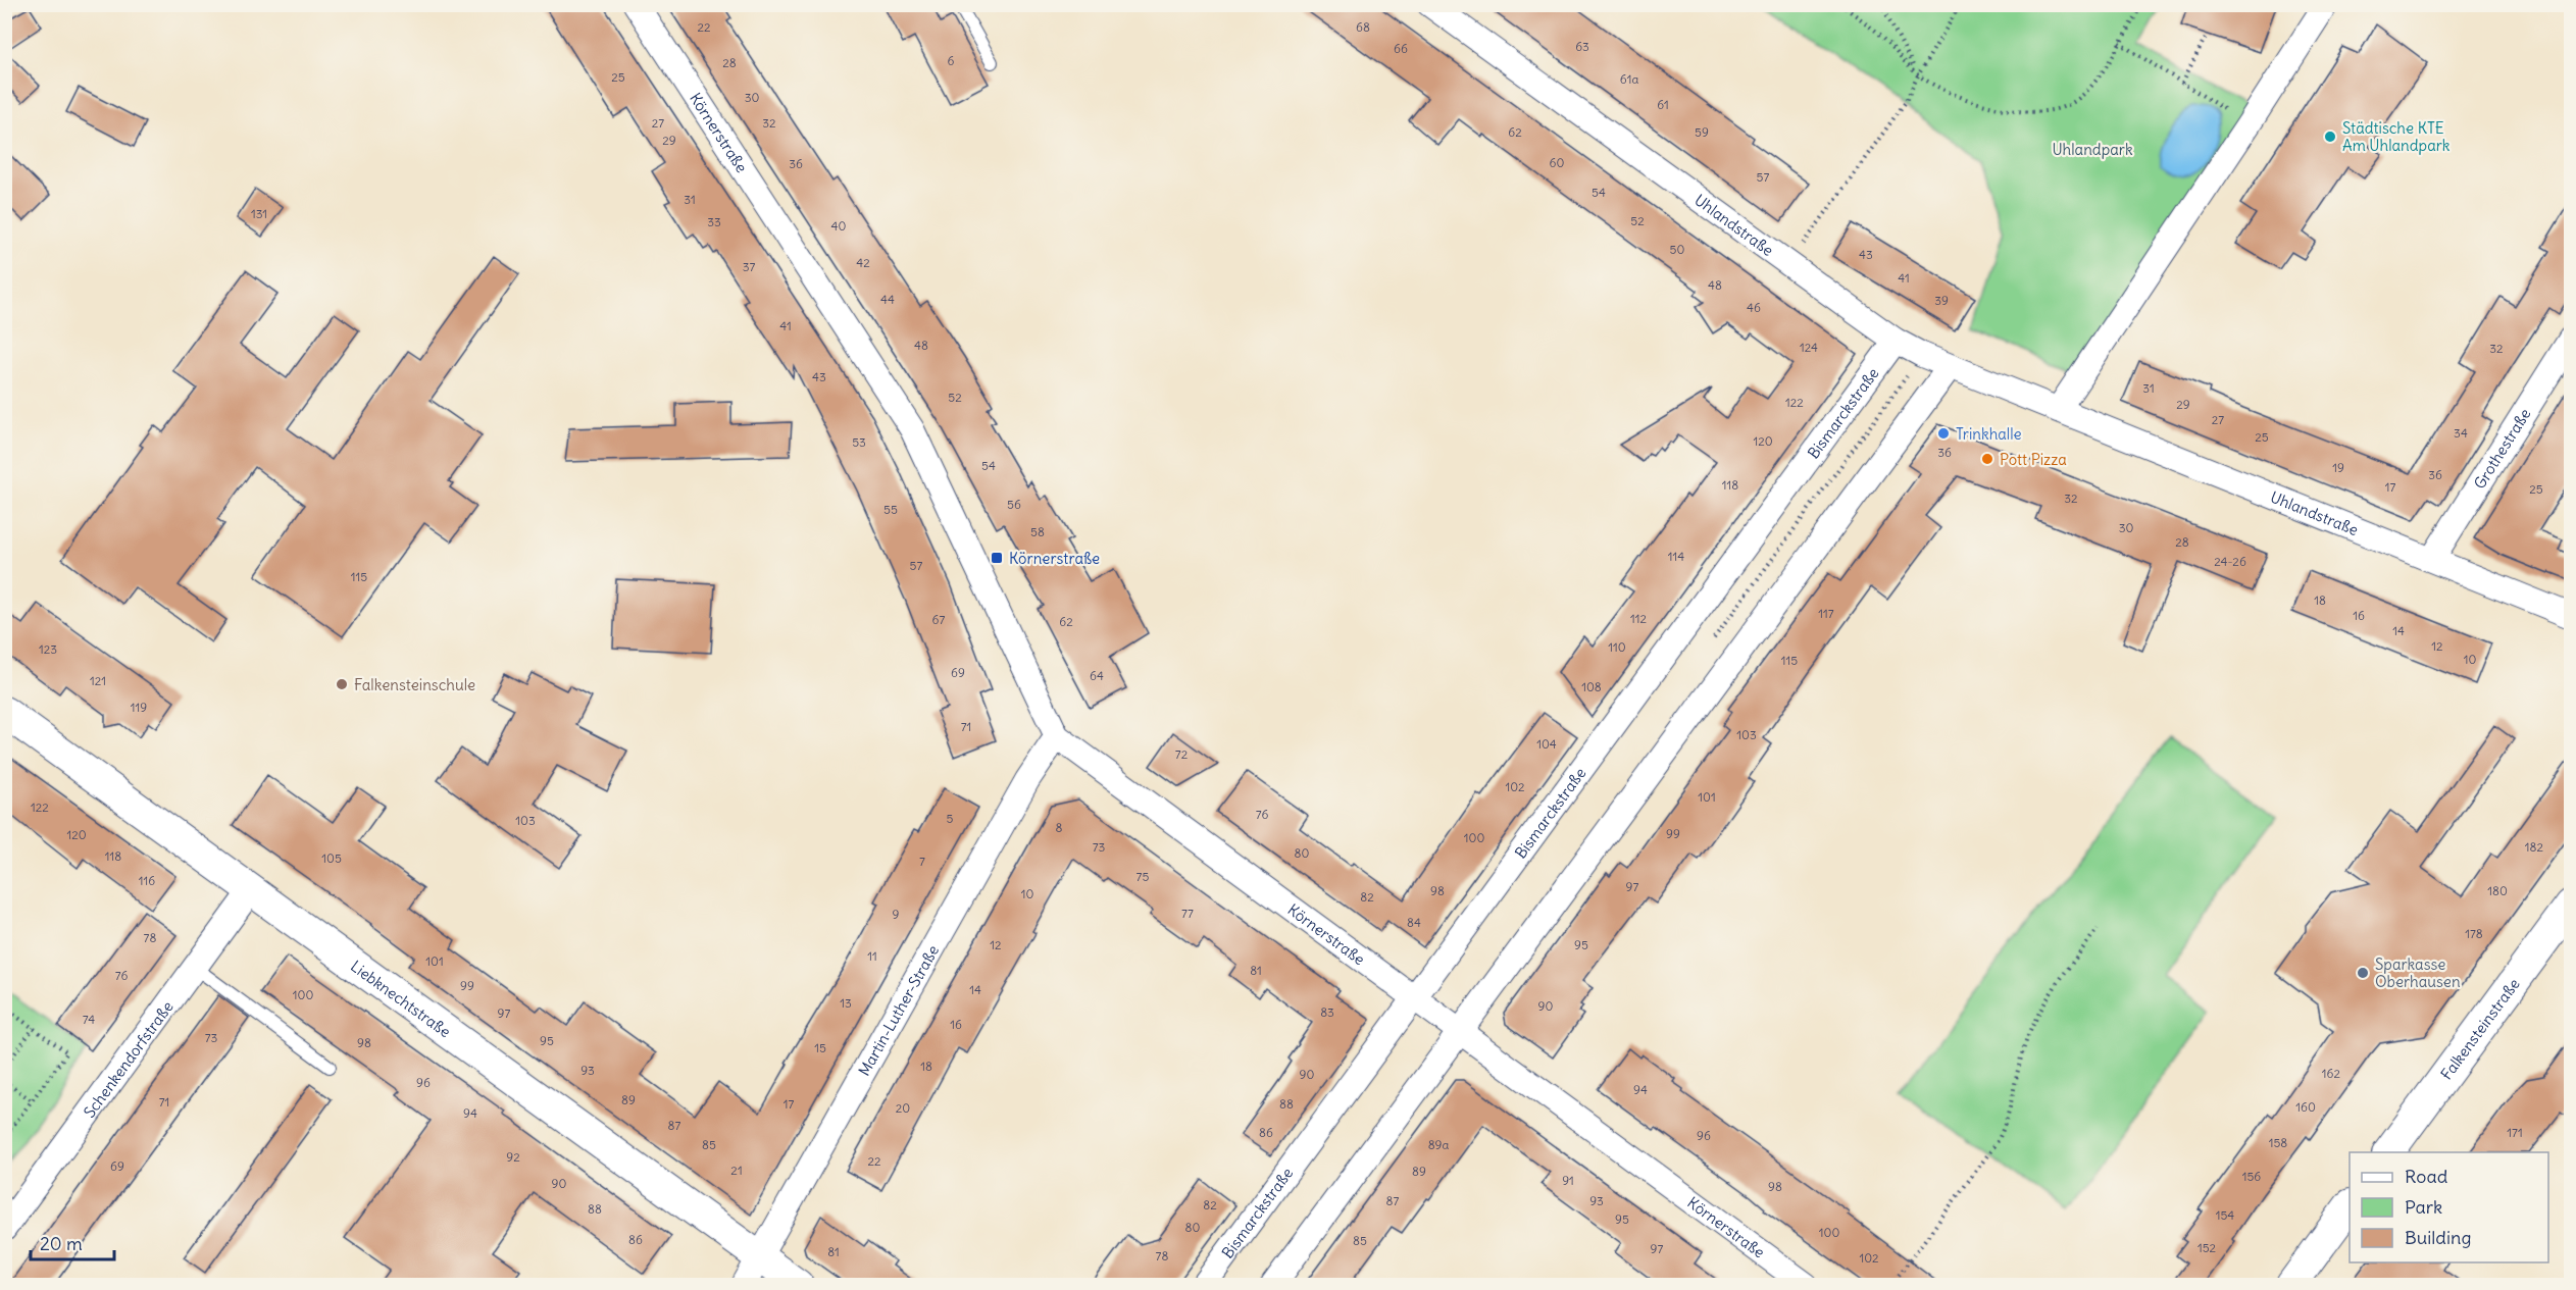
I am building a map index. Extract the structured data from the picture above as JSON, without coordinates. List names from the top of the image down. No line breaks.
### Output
{"streets":{"street":["Körnerstraße","Uhlandstraße","Bismarckstraße","Grothestraße","Liebknechtstraße","Martin-Luther-Straße","Falkensteinstraße","Schenkendorfstraße"]},"crossings":[["Körnerstraße","Bismarckstraße"],["Körnerstraße","Martin-Luther-Straße"],["Uhlandstraße","Bismarckstraße"],["Uhlandstraße","Grothestraße"],["Liebknechtstraße","Martin-Luther-Straße"],["Liebknechtstraße","Schenkendorfstraße"]],"parks":["Uhlandpark"],"places":{"other":["Städtische KTE Am Uhlandpark","Trinkhalle","Pott Pizza","Falkensteinschule","Sparkasse Oberhausen"],"transit":["Körnerstraße"]},"house_numbers":["22","68","63","66","6","28","25","61a","30","61","27","32","62","59","29","60","36","57","54","31","131","52","33","40","50","43","42","37","41","48","44","39","46","41","48","124","32","43","31","52","122","29","27","34","25","120","53","36","54","19","36","118","17","25","32","56","55","30","58","28","114","24-26","57","115","18","117","16","112","67","62","14","12","110","123","10","115","69","64","121","108","119","71","103","104","72","102","101","122","76","5","103","8","99","120","100","73","182","80","118","105","7","75","116","97","98","180","10","82","77","9","84","178","78","12","95","11","101","81","76","99","14","100","13","90","83","97","74","16","73","95","98","15","18","93","162","90","96","94","89","71","17","88","160","20","94","87","86","171","96","158","85","89a","92","22","69","21","89","156","91","90","98","87","93","82","88","154","95","80","100","86","85","152","97","81","78","102"],"legend":["Road","Park","Building"],"scale_bar":"20 m"}
